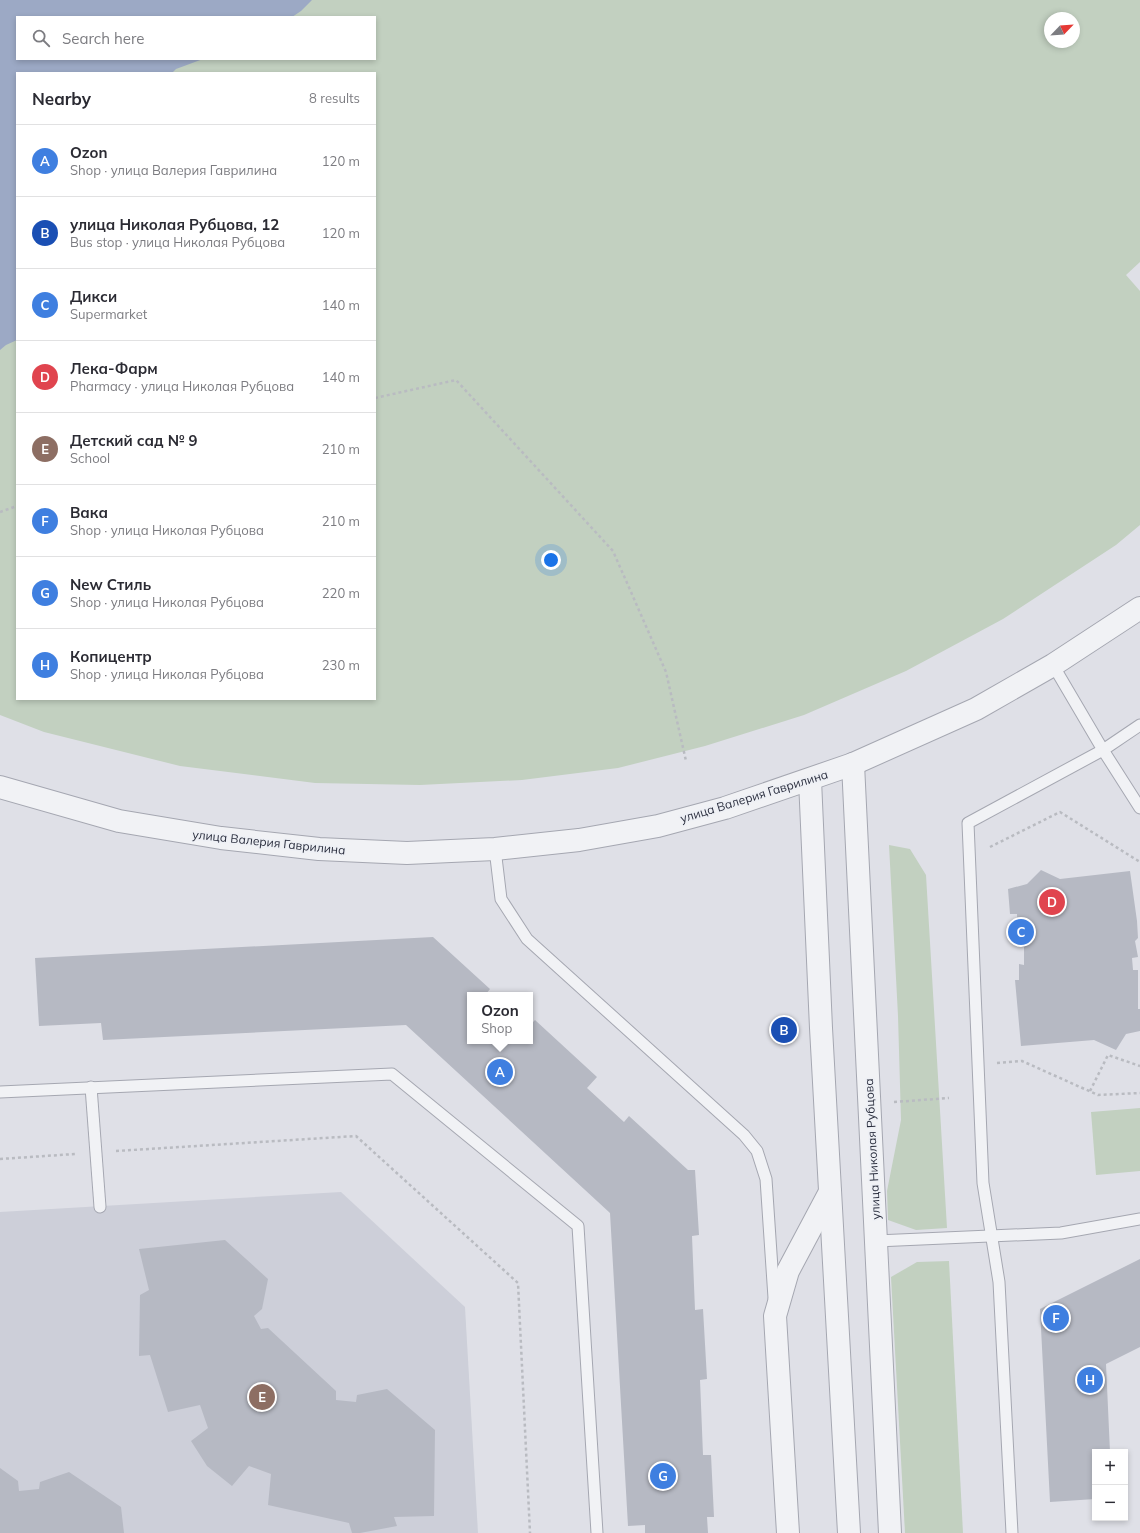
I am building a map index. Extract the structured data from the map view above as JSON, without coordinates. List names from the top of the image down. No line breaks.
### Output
{"streets":{"street":["улица Валерия Гаврилина","улица Николая Рубцова"]},"crossings":[["улица Валерия Гаврилина","улица Николая Рубцова"]],"north":"top right","page":{"search":"Search here","heading":["Nearby","8 results"],"list":[{"mark":"A","name":"Ozon","note":"Shop · улица Валерия Гаврилина","value":"120 m"},{"mark":"B","name":"улица Николая Рубцова, 12","note":"Bus stop · улица Николая Рубцова","value":"120 m"},{"mark":"C","name":"Дикси","note":"Supermarket","value":"140 m"},{"mark":"D","name":"Лека-Фарм","note":"Pharmacy · улица Николая Рубцова","value":"140 m"},{"mark":"E","name":"Детский сад № 9","note":"School","value":"210 m"},{"mark":"F","name":"Вака","note":"Shop · улица Николая Рубцова","value":"210 m"},{"mark":"G","name":"New Стиль","note":"Shop · улица Николая Рубцова","value":"220 m"},{"mark":"H","name":"Копицентр","note":"Shop · улица Николая Рубцова","value":"230 m"}],"pins":["D","C","B","A","F","H","E","G"],"popup":["Ozon","Shop"],"map_buttons":["+","−"]}}
